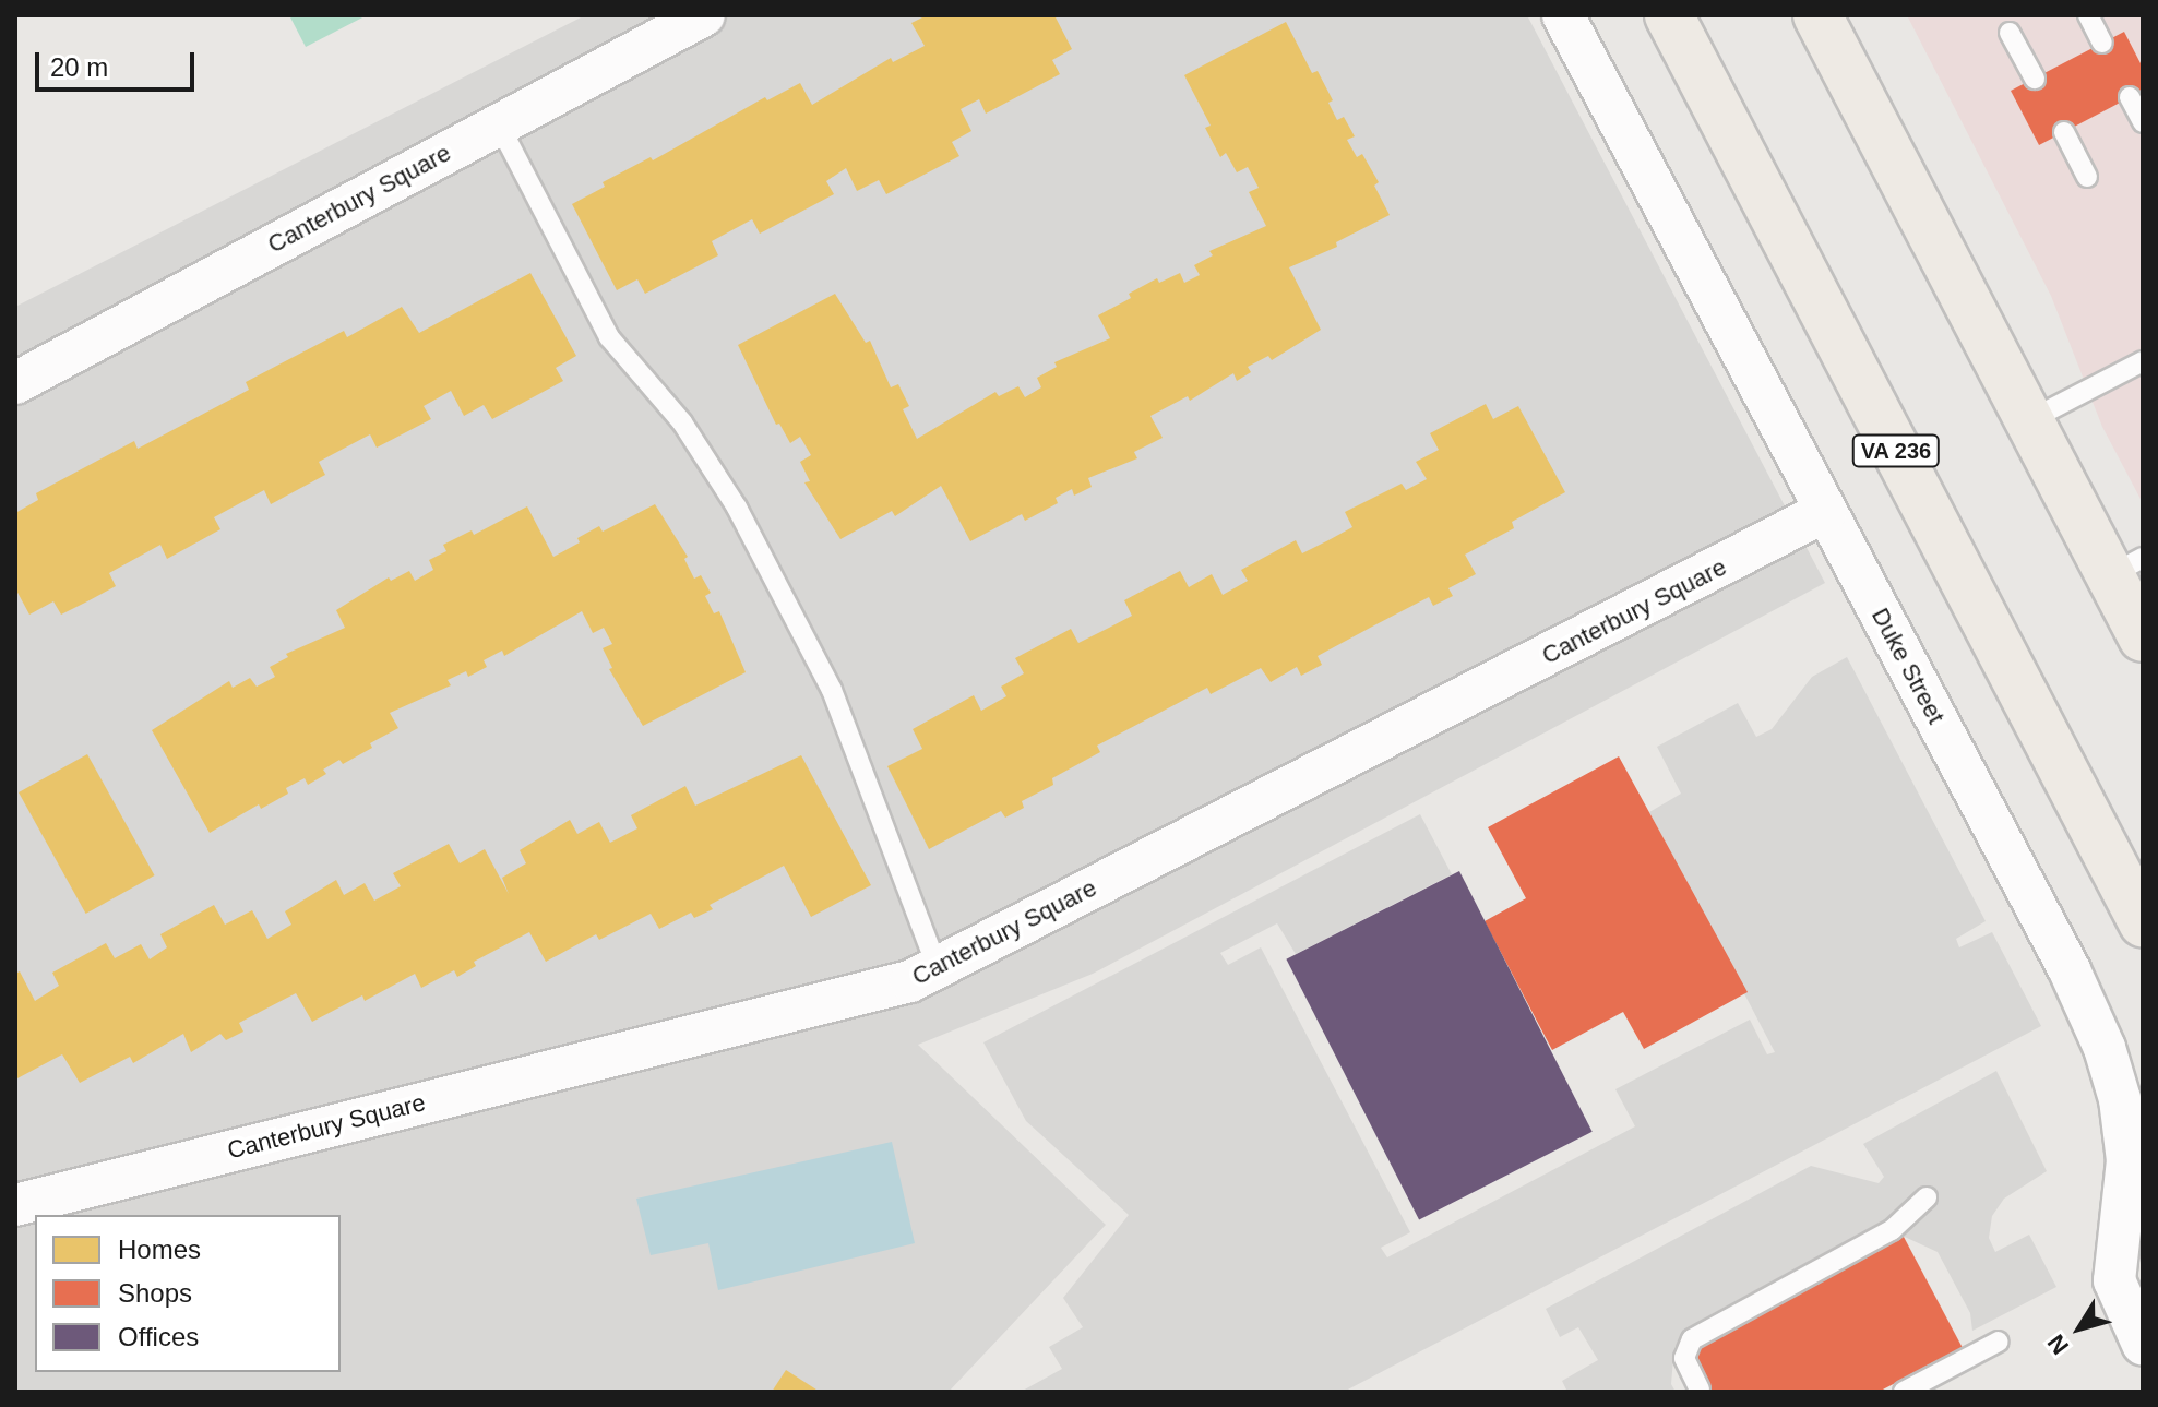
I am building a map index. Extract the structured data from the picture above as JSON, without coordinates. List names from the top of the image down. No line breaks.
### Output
{"streets":{"main road":["VA 236"],"street":["Canterbury Square","Duke Street"]},"crossings":[["Canterbury Square","Duke Street"]],"legend":["Homes","Shops","Offices"],"scale_bar":"20 m","north":"bottom left"}
